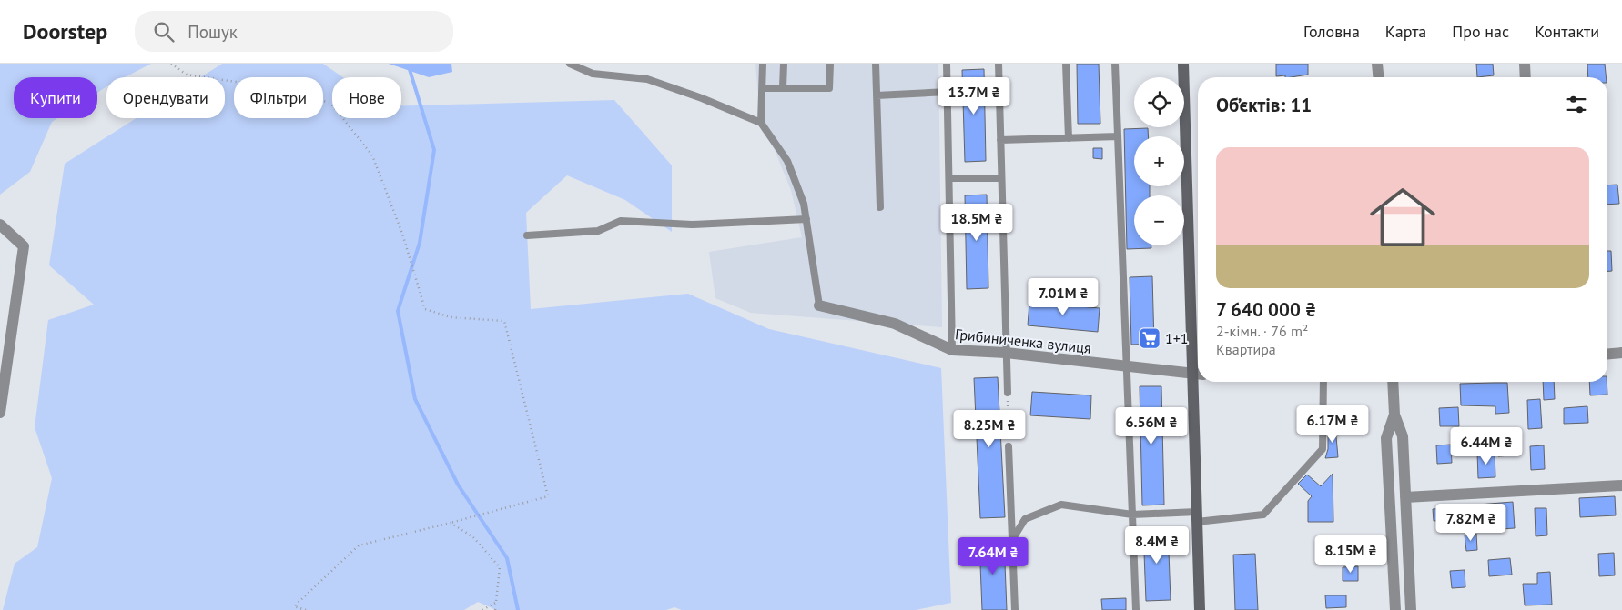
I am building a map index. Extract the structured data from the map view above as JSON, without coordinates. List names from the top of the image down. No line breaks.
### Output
{"streets":{"street":["Грибиниченка вулиця"]},"places":{"supermarket":["1+1"]},"page":{"header":"Doorstep","search":"Пошук","nav":["Головна","Карта","Про нас","Контакти"],"map_buttons":["+","−"],"price":["13.7M ₴","18.5M ₴","7.01M ₴","6.17M ₴","6.56M ₴","8.25M ₴","6.44M ₴","7.82M ₴","8.4M ₴","8.15M ₴","7.64M ₴"],"chip":["Купити","Орендувати","Фільтри","Нове"],"heading":"Об’єктів: 11","list":[{"name":"7 640 000 ₴","note":"2-кімн. · 76 m² · Квартира"}]}}
